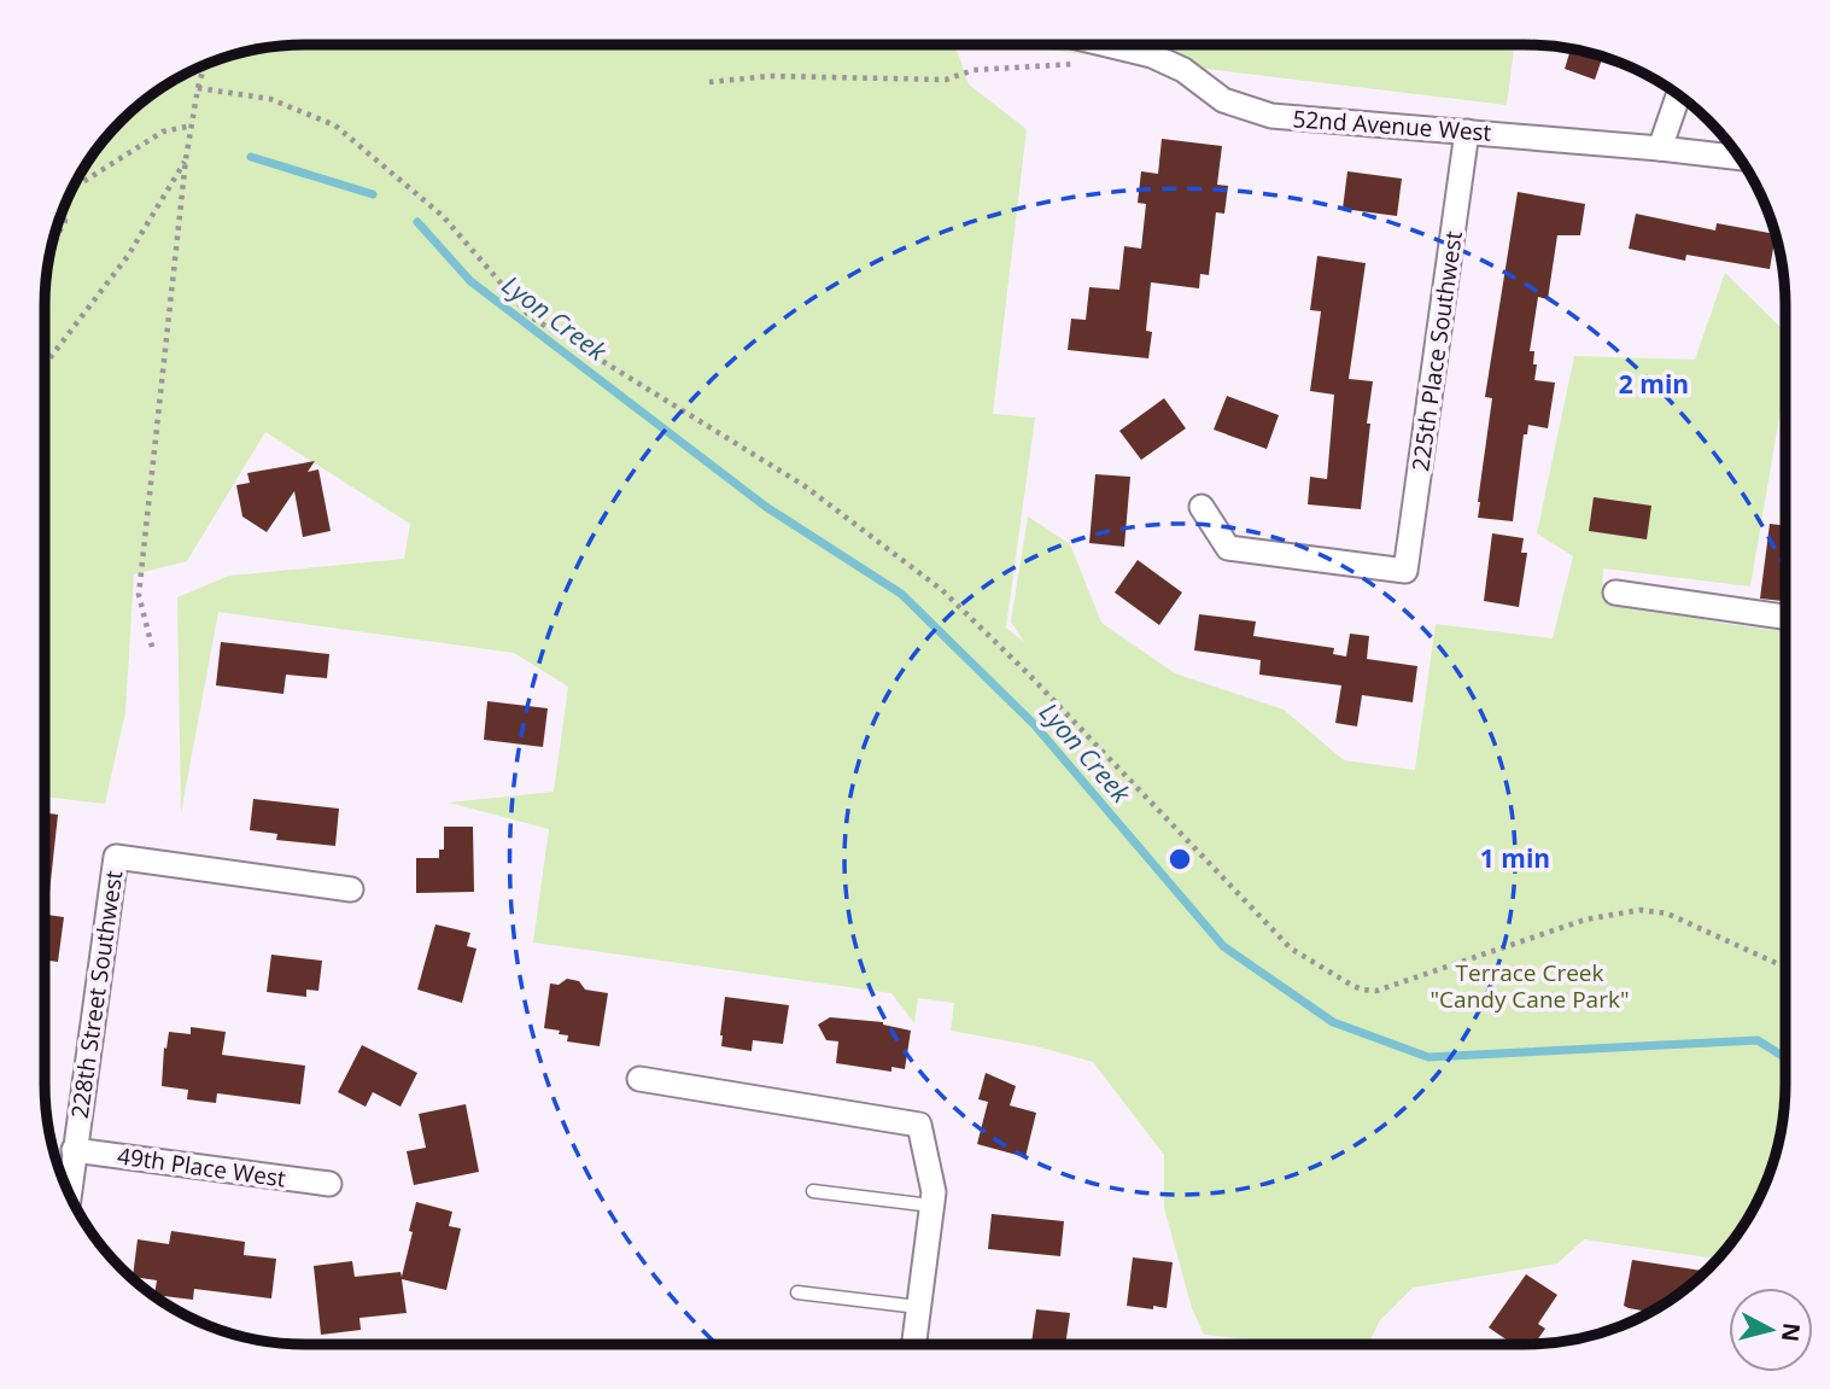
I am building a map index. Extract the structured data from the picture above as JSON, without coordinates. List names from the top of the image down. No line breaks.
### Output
{"streets":{"street":["52nd Avenue West","225th Place Southwest","228th Street Southwest","49th Place West"]},"crossings":[["52nd Avenue West","225th Place Southwest"],["228th Street Southwest","49th Place West"]],"water":["Lyon Creek"],"parks":["Terrace Creek \"Candy Cane Park\""],"north":"right","rings":["2 min","1 min"]}
